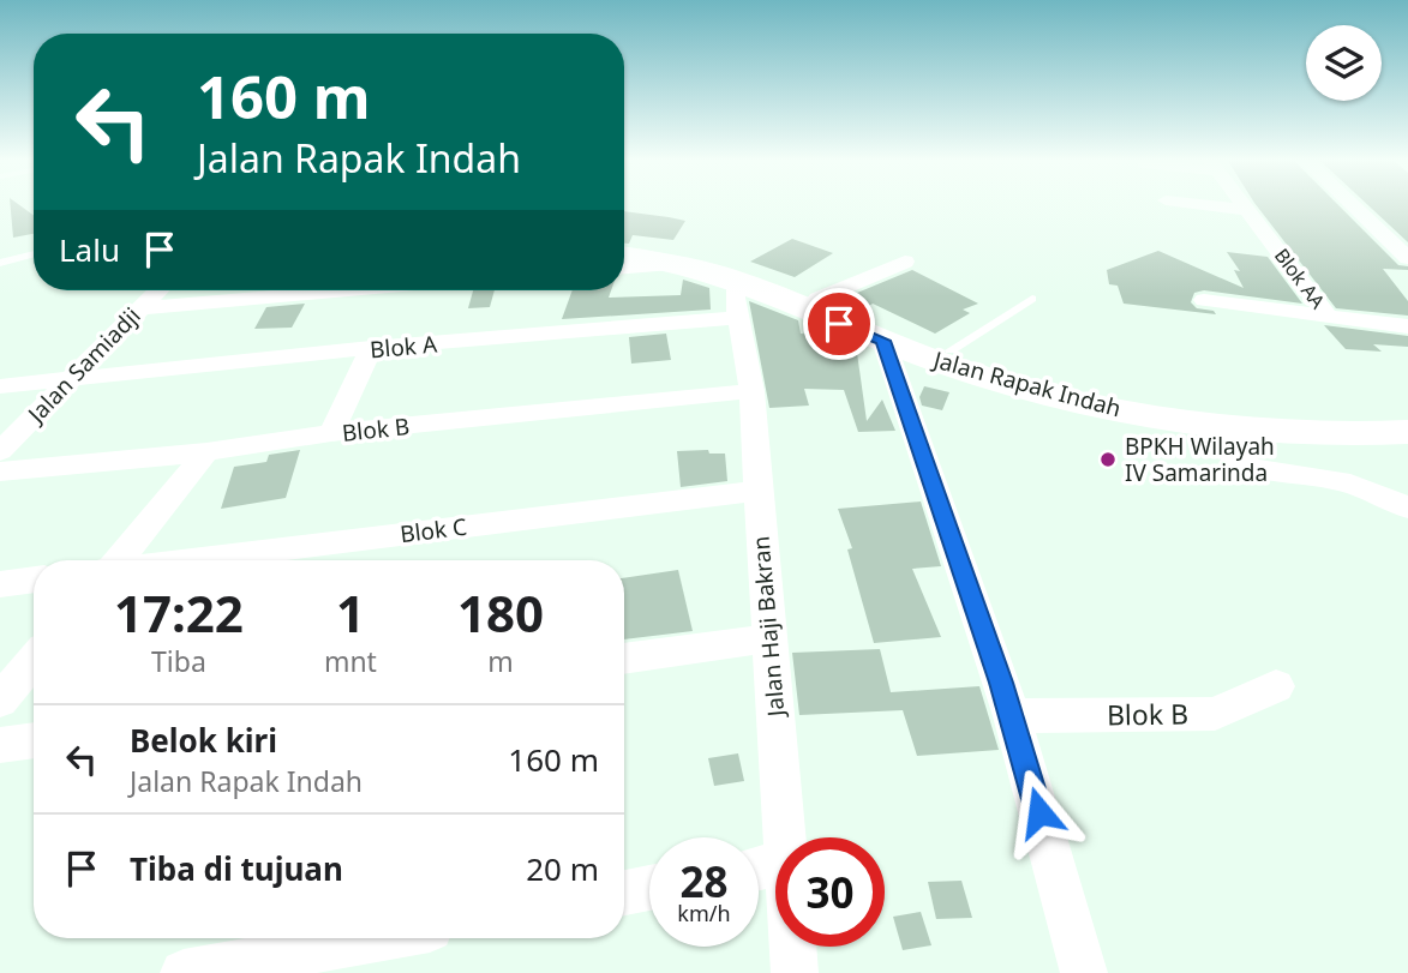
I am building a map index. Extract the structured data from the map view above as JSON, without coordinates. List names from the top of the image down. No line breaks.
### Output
{"streets":{"main road":["Jalan Rapak Indah"],"street":["Blok AA","Blok A","Jalan Samiadji","Blok B","Blok C","Jalan Haji Bakran"]},"crossings":[["Blok A","Jalan Samiadji"],["Blok A","Jalan Haji Bakran"],["Jalan Rapak Indah","Jalan Haji Bakran"],["Blok B","Jalan Haji Bakran"],["Blok C","Jalan Haji Bakran"]],"places":["BPKH Wilayah IV Samarinda"],"page":{"turn":["160 m","Jalan Rapak Indah"],"then":"Lalu","eta":["17:22","Tiba","1","mnt","180","m"],"list":[{"name":"Belok kiri","note":"Jalan Rapak Indah","value":"160 m"},{"name":"Tiba di tujuan","value":"20 m"}],"speed":"28 km/h","limit":"30"}}
